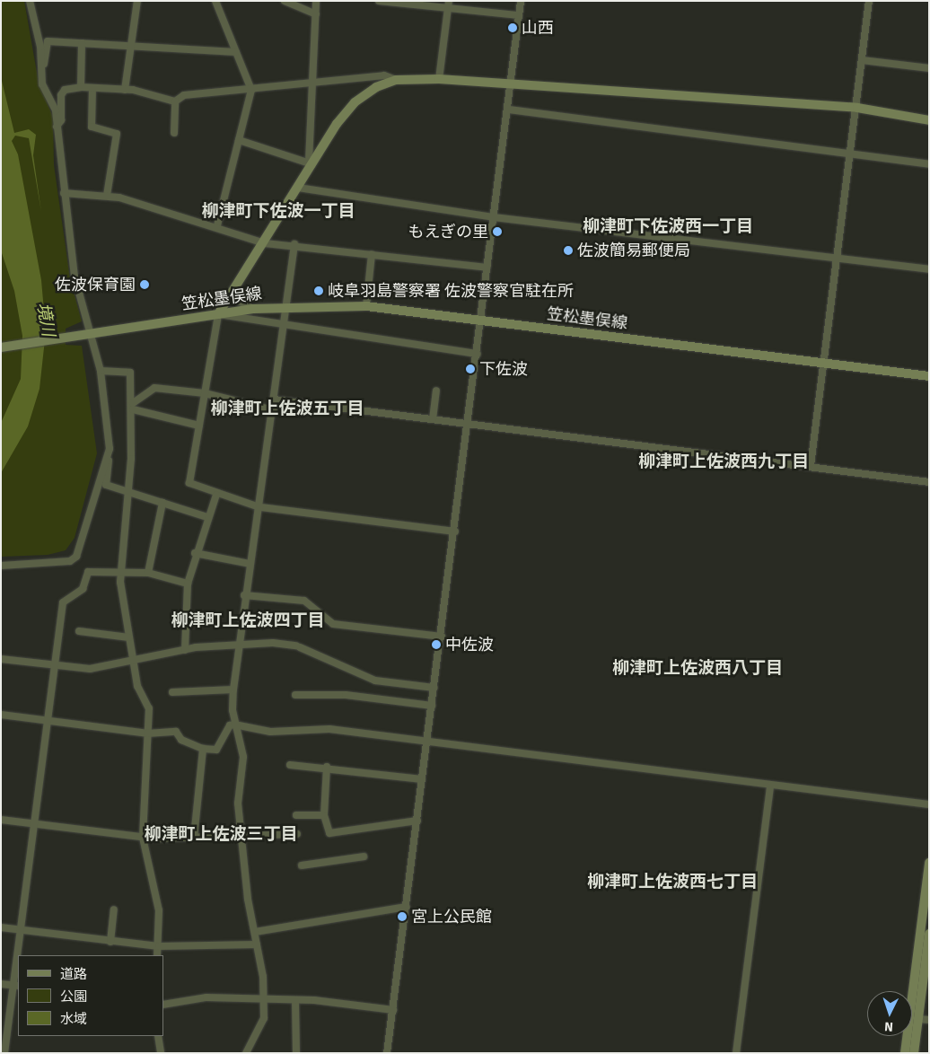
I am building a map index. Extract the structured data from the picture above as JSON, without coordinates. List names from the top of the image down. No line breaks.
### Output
{"streets":{"main road":["笠松墨俣線"]},"districts":["柳津町下佐波一丁目","柳津町下佐波西一丁目","柳津町上佐波五丁目","柳津町上佐波西九丁目","柳津町上佐波四丁目","柳津町上佐波西八丁目","柳津町上佐波三丁目","柳津町上佐波西七丁目"],"water":["境川"],"places":["山西","もえぎの里","佐波簡易郵便局","佐波保育園","岐阜羽島警察署 佐波警察官駐在所","下佐波","中佐波","宮上公民館"],"legend":["道路","公園","水域"],"north":"bottom"}
